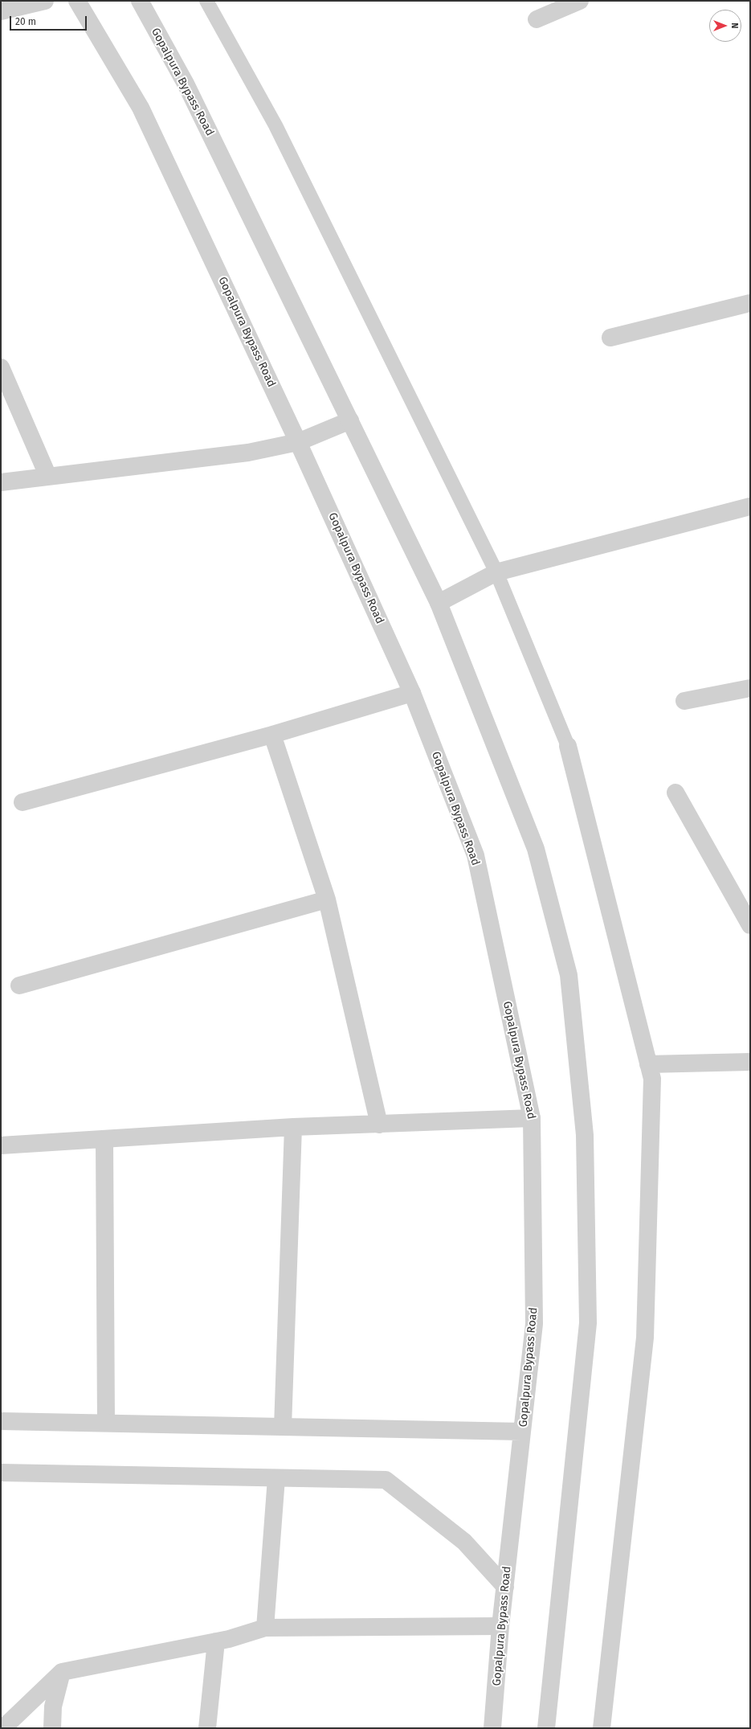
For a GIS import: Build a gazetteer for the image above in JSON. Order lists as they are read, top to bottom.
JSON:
{
  "streets": {
    "street": ["Gopalpura Bypass Road"]
  },
  "scale_bar": "20 m",
  "north": "right"
}
